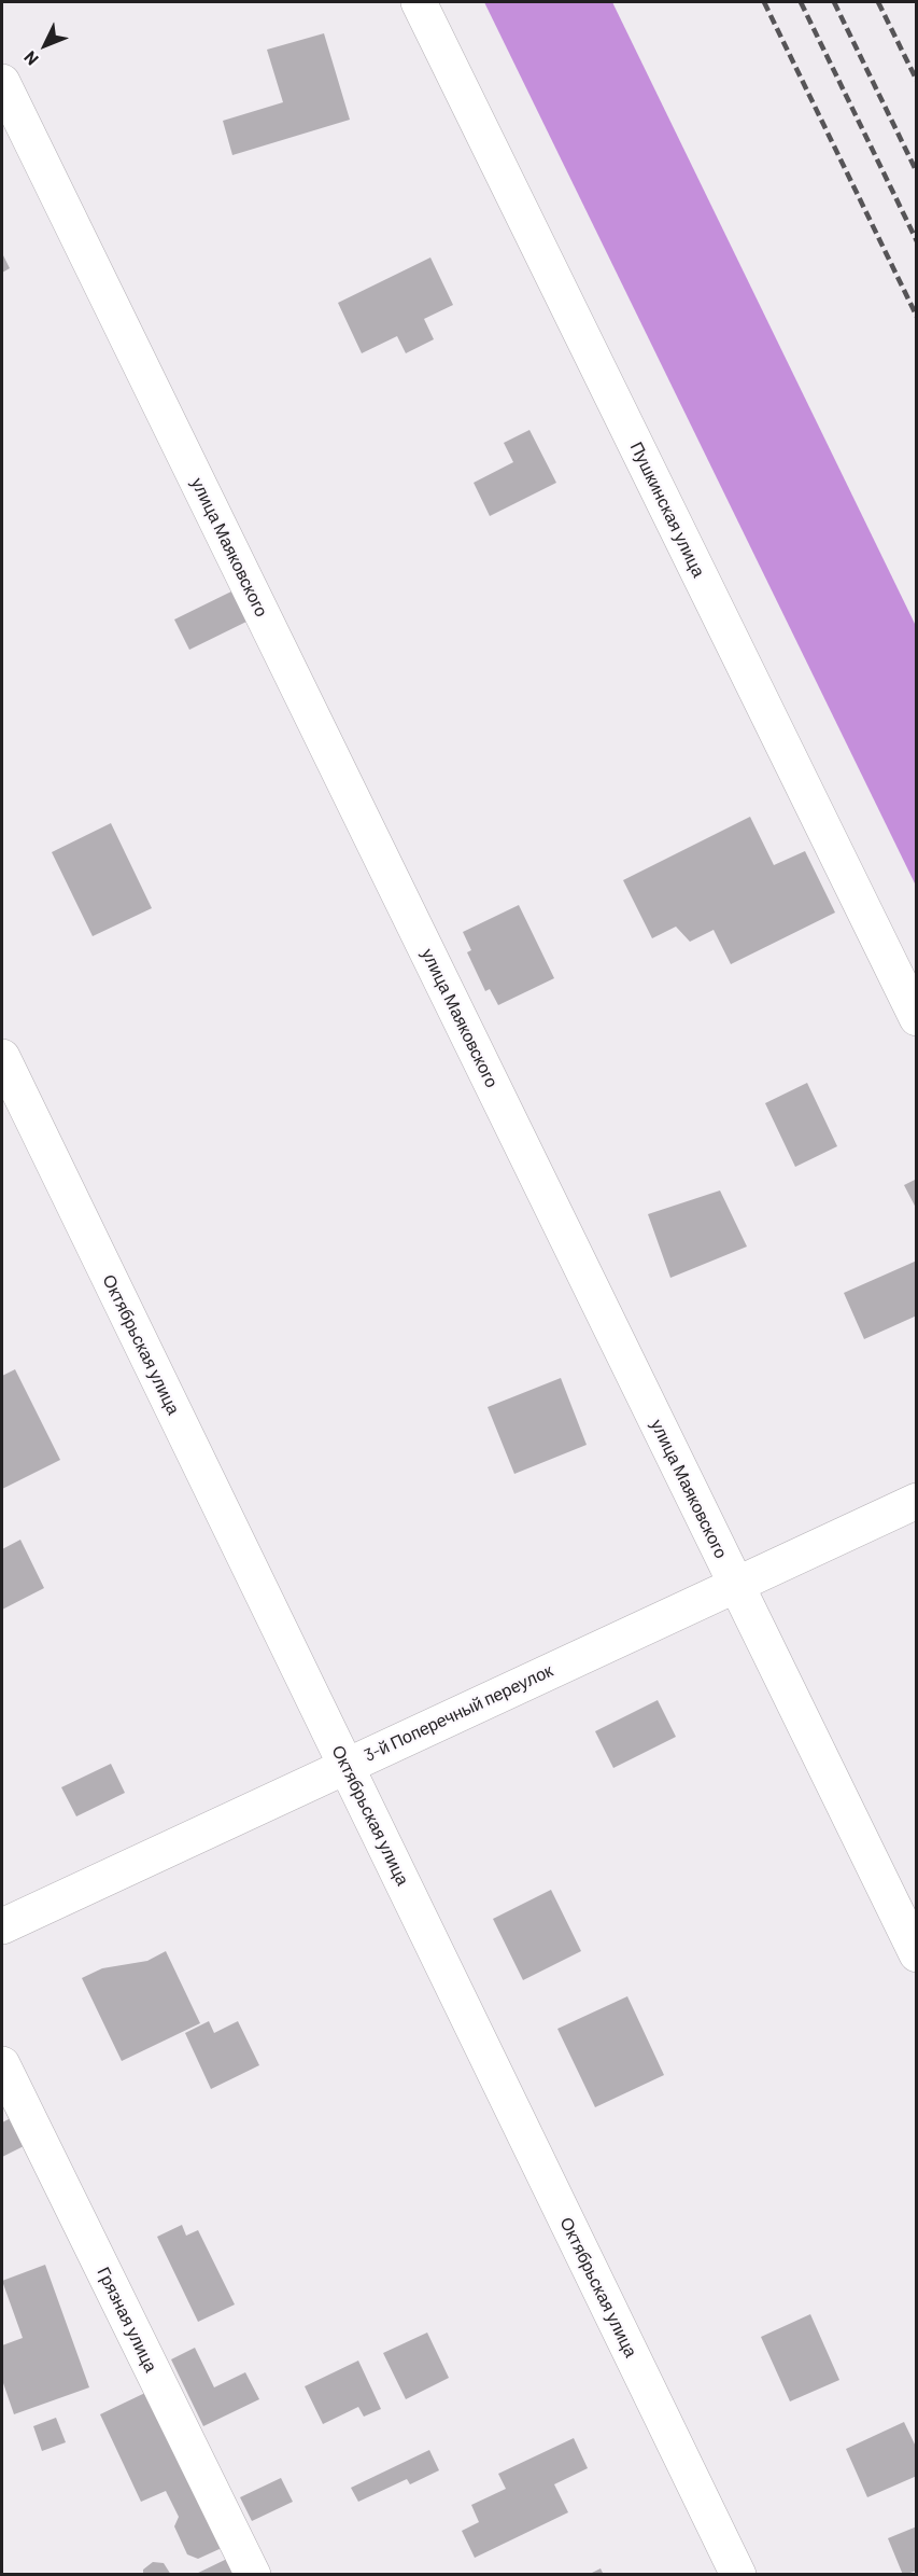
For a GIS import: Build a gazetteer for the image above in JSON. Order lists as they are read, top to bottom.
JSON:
{
  "streets": {
    "street": [
      "Пушкинская улица",
      "улица Маяковского",
      "Октябрьская улица",
      "3-й Поперечный переулок",
      "Грязная улица"
    ]
  },
  "crossings": [
    ["улица Маяковского", "3-й Поперечный переулок"],
    ["Октябрьская улица", "3-й Поперечный переулок"]
  ],
  "north": "bottom left"
}
